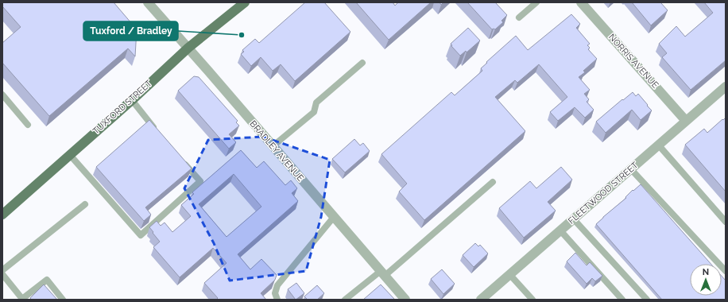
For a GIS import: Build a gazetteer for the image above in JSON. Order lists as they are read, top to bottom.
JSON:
{
  "streets": {
    "main road": ["TUXFORD STREET"],
    "street": ["NORRIS AVENUE", "BRADLEY AVENUE", "FLEETWOOD STREET"]
  },
  "crossings": [
    ["NORRIS AVENUE", "FLEETWOOD STREET"],
    ["TUXFORD STREET", "BRADLEY AVENUE"]
  ],
  "places": ["Tuxford / Bradley"],
  "north": "top"
}
